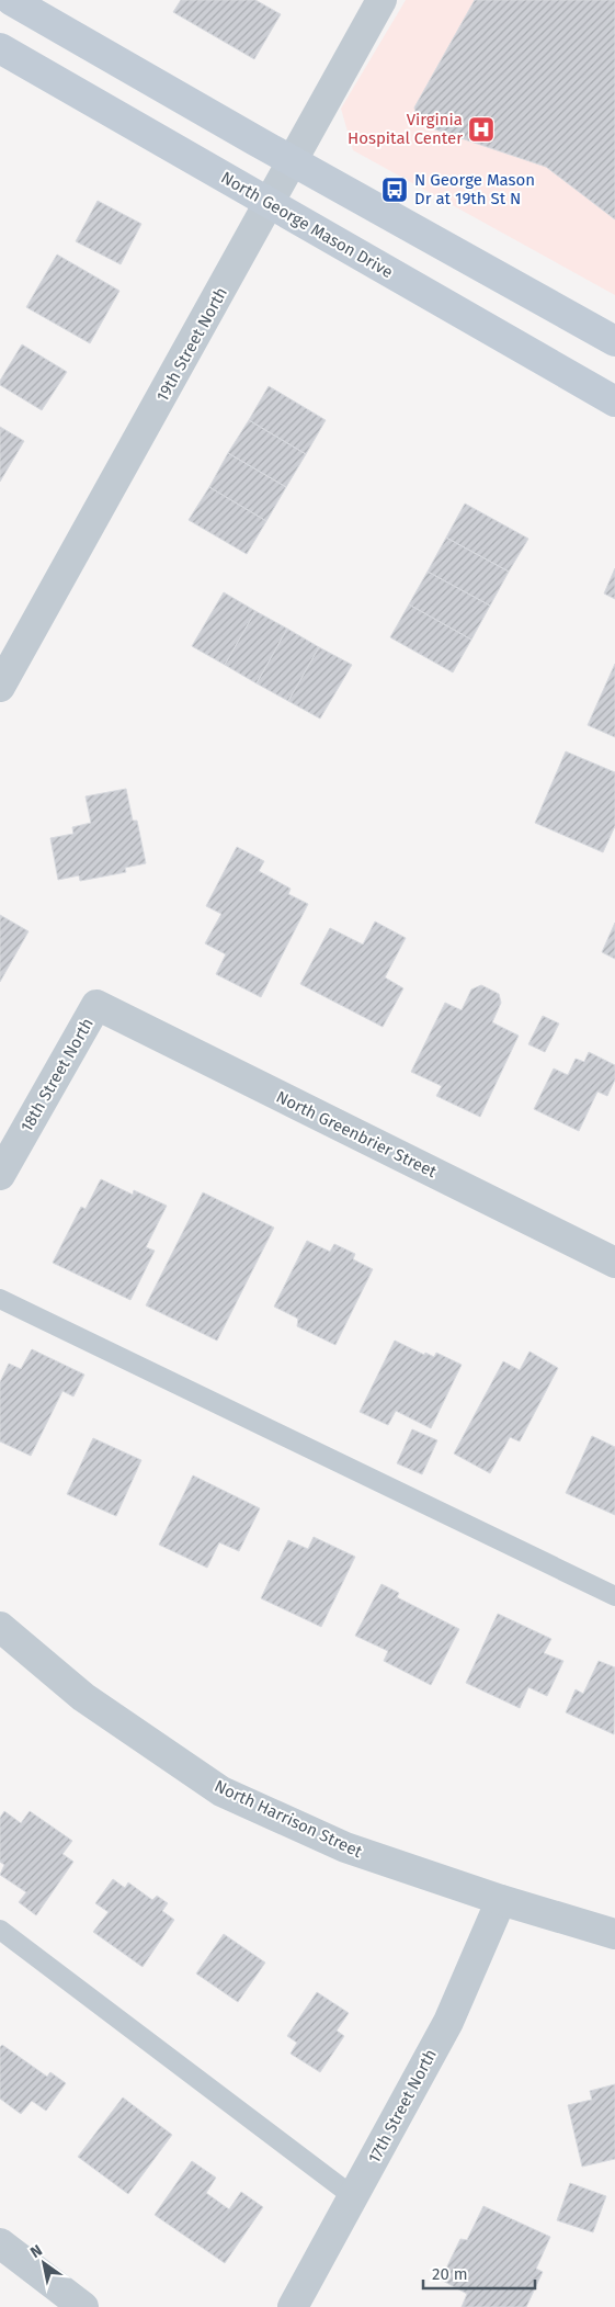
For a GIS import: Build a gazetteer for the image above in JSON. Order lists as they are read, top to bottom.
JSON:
{
  "streets": {
    "main road": ["North George Mason Drive"],
    "street": [
      "19th Street North",
      "18th Street North",
      "North Greenbrier Street",
      "North Harrison Street",
      "17th Street North"
    ]
  },
  "crossings": [
    ["North George Mason Drive", "19th Street North"],
    ["18th Street North", "North Greenbrier Street"],
    ["North Harrison Street", "17th Street North"]
  ],
  "places": {
    "hospital": ["Virginia Hospital Center"],
    "bus stop": ["N George Mason Dr at 19th St N"]
  },
  "scale_bar": "20 m",
  "north": "top left"
}
